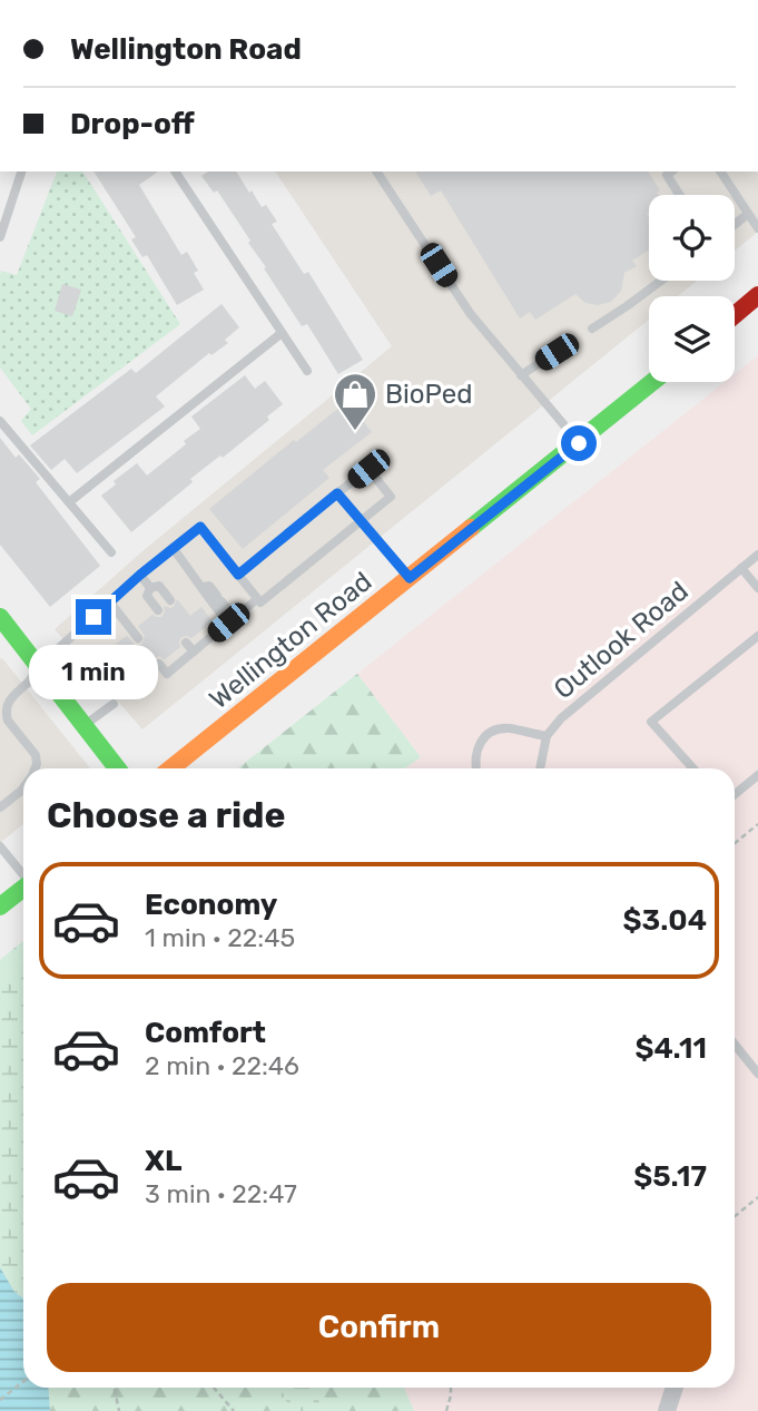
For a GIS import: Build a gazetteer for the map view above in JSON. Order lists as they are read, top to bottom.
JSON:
{
  "streets": {
    "main road": ["Wellington Road"],
    "lane": ["Outlook Road"]
  },
  "places": {
    "shop": ["BioPed"]
  },
  "page": {
    "banner": ["Wellington Road", "Drop-off"],
    "bubble": "1 min",
    "heading": "Choose a ride",
    "list": [
      {
        "name": "Economy",
        "note": "1 min · 22:45",
        "value": "$3.04"
      },
      {
        "name": "Comfort",
        "note": "2 min · 22:46",
        "value": "$4.11"
      },
      {
        "name": "XL",
        "note": "3 min · 22:47",
        "value": "$5.17"
      }
    ],
    "buttons": "Confirm"
  }
}
